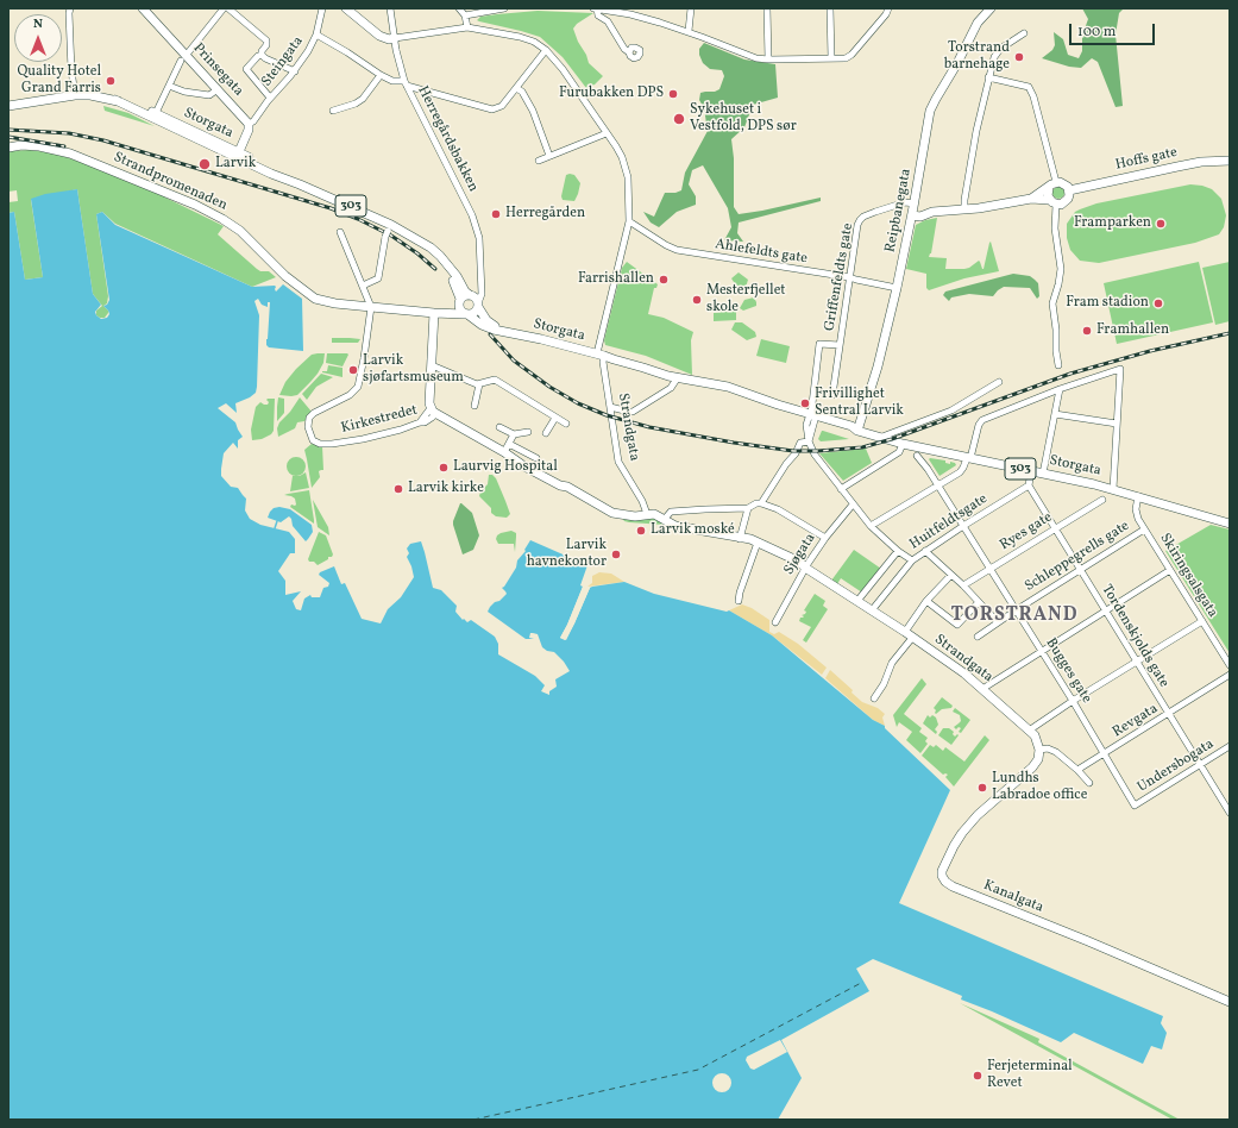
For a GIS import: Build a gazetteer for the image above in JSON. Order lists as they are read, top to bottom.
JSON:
{
  "streets": {
    "main road": [
      "Prinsegata",
      "Storgata",
      "Hoffs gate",
      "Strandpromenaden",
      "303",
      "Reipbanegata",
      "Strandgata",
      "Kanalgata"
    ],
    "street": [
      "Steingata",
      "Herregårdsbakken",
      "Ahlefeldts gate",
      "Griffenfeldts gate",
      "Kirkestredet",
      "Huitfeldtsgate",
      "Ryes gate",
      "Sjøgata",
      "Schleppegrells gate",
      "Skiringsalsgata",
      "Tordenskjolds gate",
      "Bugges gate",
      "Revgata",
      "Undersbogata"
    ]
  },
  "crossings": [
    ["Steingata", "Prinsegata"],
    ["Storgata", "Strandpromenaden"],
    ["Storgata", "303"],
    ["Storgata", "Reipbanegata"],
    ["Storgata", "Strandgata"],
    ["Storgata", "Skiringsalsgata"],
    ["Strandpromenaden", "303"],
    ["Strandpromenaden", "Kirkestredet"],
    ["Reipbanegata", "Ahlefeldts gate"],
    ["Reipbanegata", "Griffenfeldts gate"],
    ["Ahlefeldts gate", "Griffenfeldts gate"],
    ["Ahlefeldts gate", "Strandgata"],
    ["Strandgata", "Huitfeldtsgate"],
    ["Strandgata", "Sjøgata"],
    ["Strandgata", "Kanalgata"],
    ["Huitfeldtsgate", "Tordenskjolds gate"],
    ["Huitfeldtsgate", "Bugges gate"],
    ["Ryes gate", "Tordenskjolds gate"],
    ["Ryes gate", "Bugges gate"],
    ["Schleppegrells gate", "Skiringsalsgata"],
    ["Schleppegrells gate", "Tordenskjolds gate"],
    ["Schleppegrells gate", "Bugges gate"],
    ["Tordenskjolds gate", "Revgata"],
    ["Tordenskjolds gate", "Undersbogata"],
    ["Bugges gate", "Revgata"],
    ["Bugges gate", "Undersbogata"]
  ],
  "districts": ["TORSTRAND"],
  "places": [
    "Torstrand barnehage",
    "Quality Hotel Grand Farris",
    "Furubakken DPS",
    "Sykehuset i Vestfold, DPS sør",
    "Larvik",
    "Herregården",
    "Framparken",
    "Farrishallen",
    "Mesterfjellet skole",
    "Fram stadion",
    "Framhallen",
    "Larvik sjøfartsmuseum",
    "Frivillighet Sentral Larvik",
    "Laurvig Hospital",
    "Larvik kirke",
    "Larvik moské",
    "Larvik havnekontor",
    "Lundhs Labradoe office",
    "Ferjeterminal Revet"
  ],
  "scale_bar": "100 m",
  "north": "top"
}
